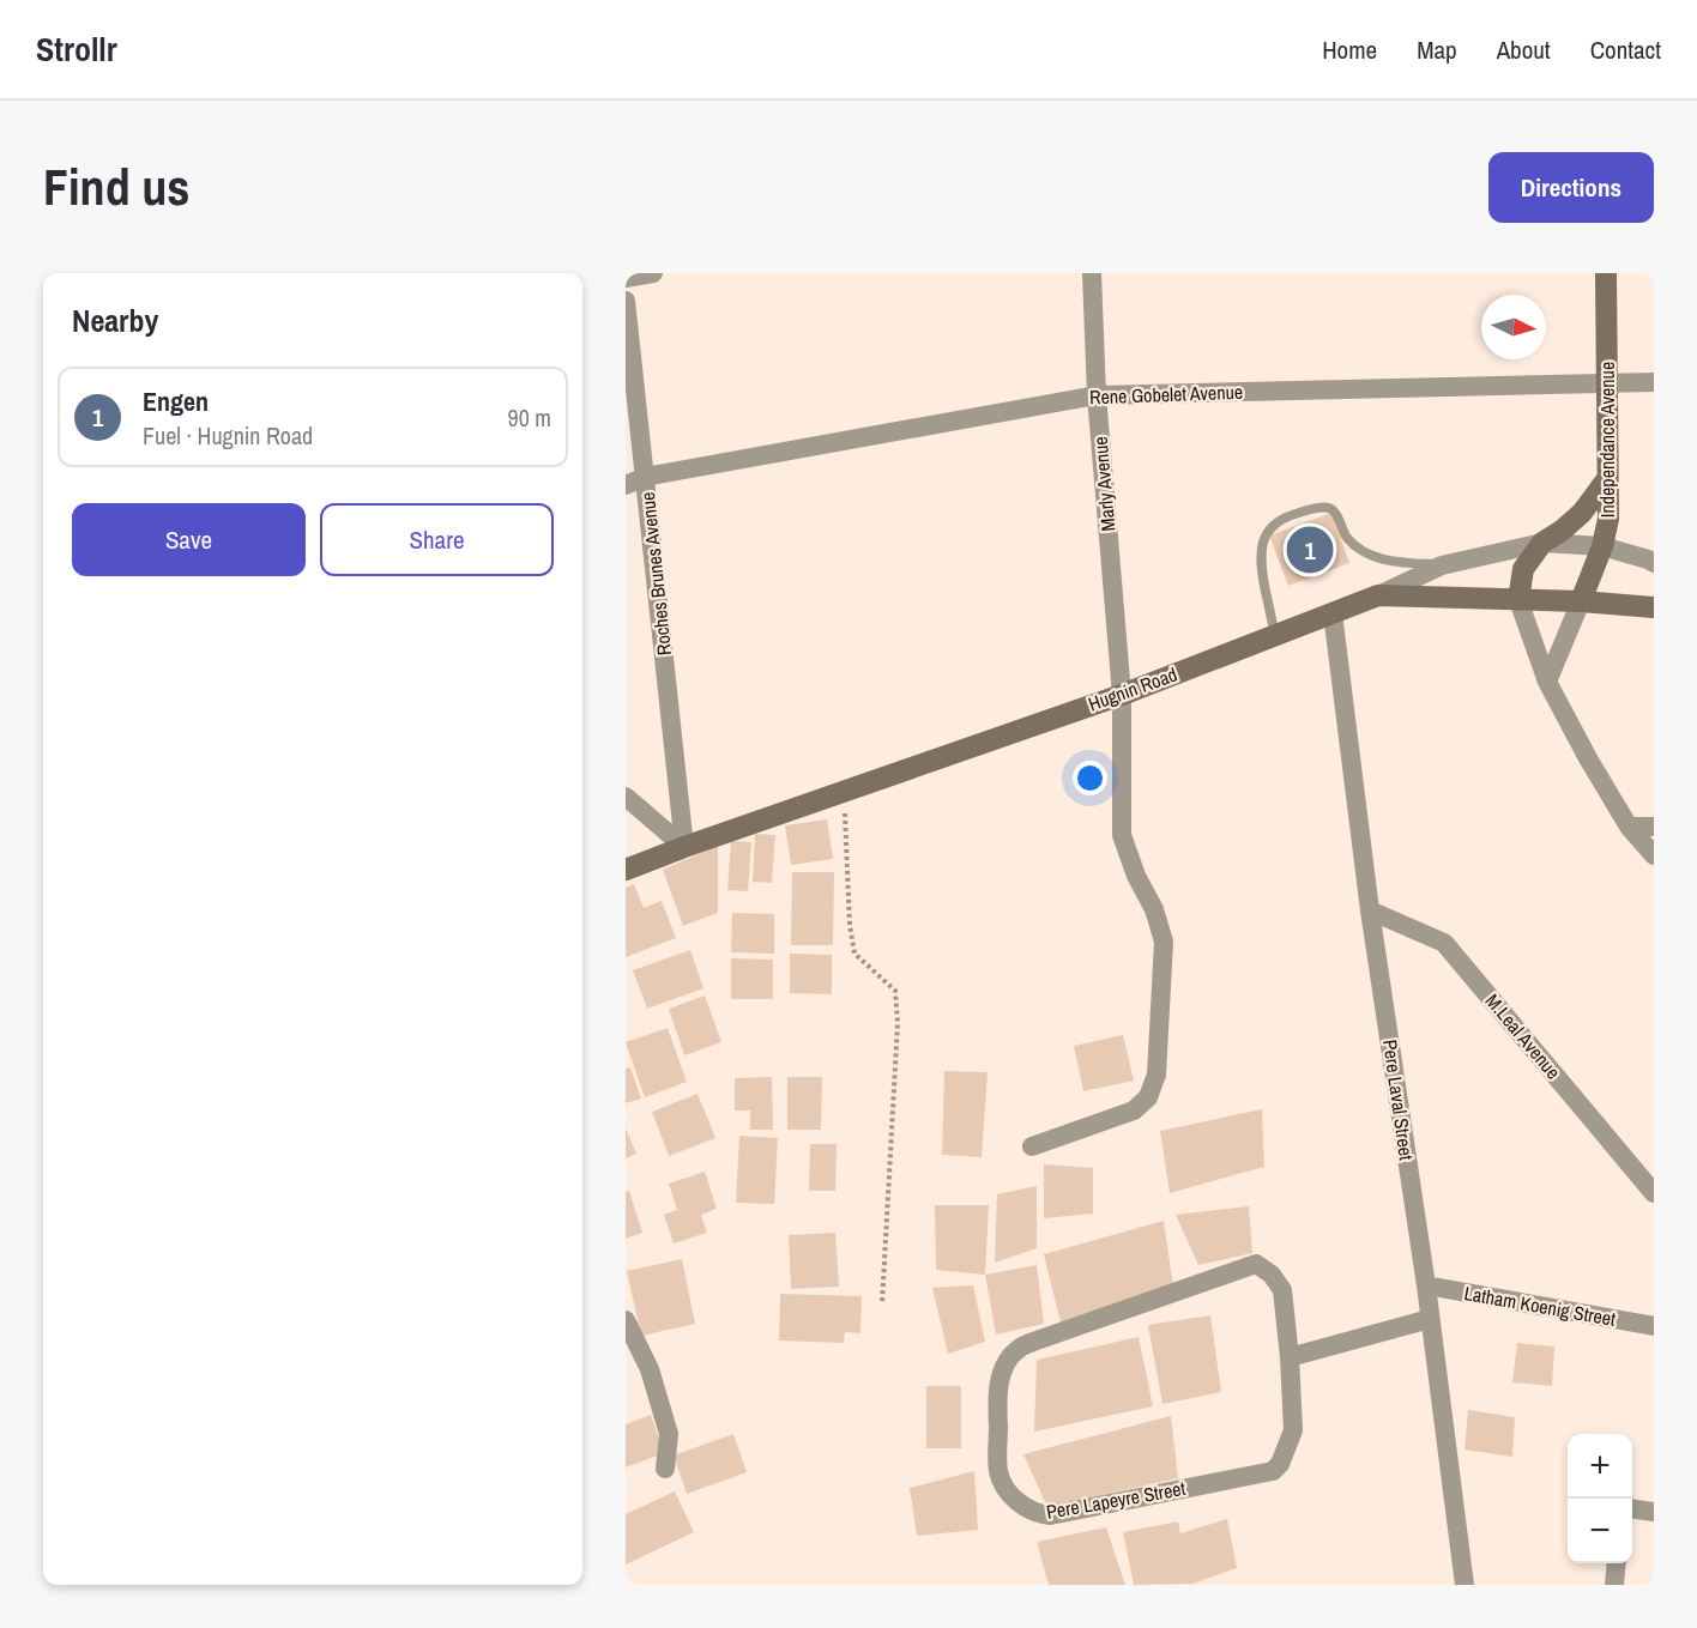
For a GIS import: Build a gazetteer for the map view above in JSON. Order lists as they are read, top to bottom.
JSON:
{
  "streets": {
    "main road": ["Independance Avenue", "Hugnin Road"],
    "street": [
      "Rene Gobelet Avenue",
      "Marly Avenue",
      "Roches Brunes Avenue",
      "M.Leal Avenue",
      "Pere Laval Street",
      "Latham Koenig Street",
      "Pere Lapeyre Street"
    ]
  },
  "crossings": [
    ["Rene Gobelet Avenue", "Independance Avenue"],
    ["Rene Gobelet Avenue", "Marly Avenue"],
    ["Rene Gobelet Avenue", "Roches Brunes Avenue"],
    ["Independance Avenue", "Hugnin Road"],
    ["Marly Avenue", "Hugnin Road"],
    ["Roches Brunes Avenue", "Hugnin Road"],
    ["Hugnin Road", "Pere Laval Street"],
    ["M.Leal Avenue", "Pere Laval Street"],
    ["Pere Laval Street", "Latham Koenig Street"]
  ],
  "north": "right",
  "page": {
    "header": "Strollr",
    "nav": [
      "Home",
      "Map",
      "About",
      "Contact"
    ],
    "buttons": [
      "Directions",
      ["Save", "Share"]
    ],
    "title": "Find us",
    "heading": "Nearby",
    "list": [
      {
        "mark": "1",
        "name": "Engen",
        "note": "Fuel · Hugnin Road",
        "value": "90 m"
      }
    ],
    "pins": "1",
    "map_buttons": ["+", "−"]
  }
}
